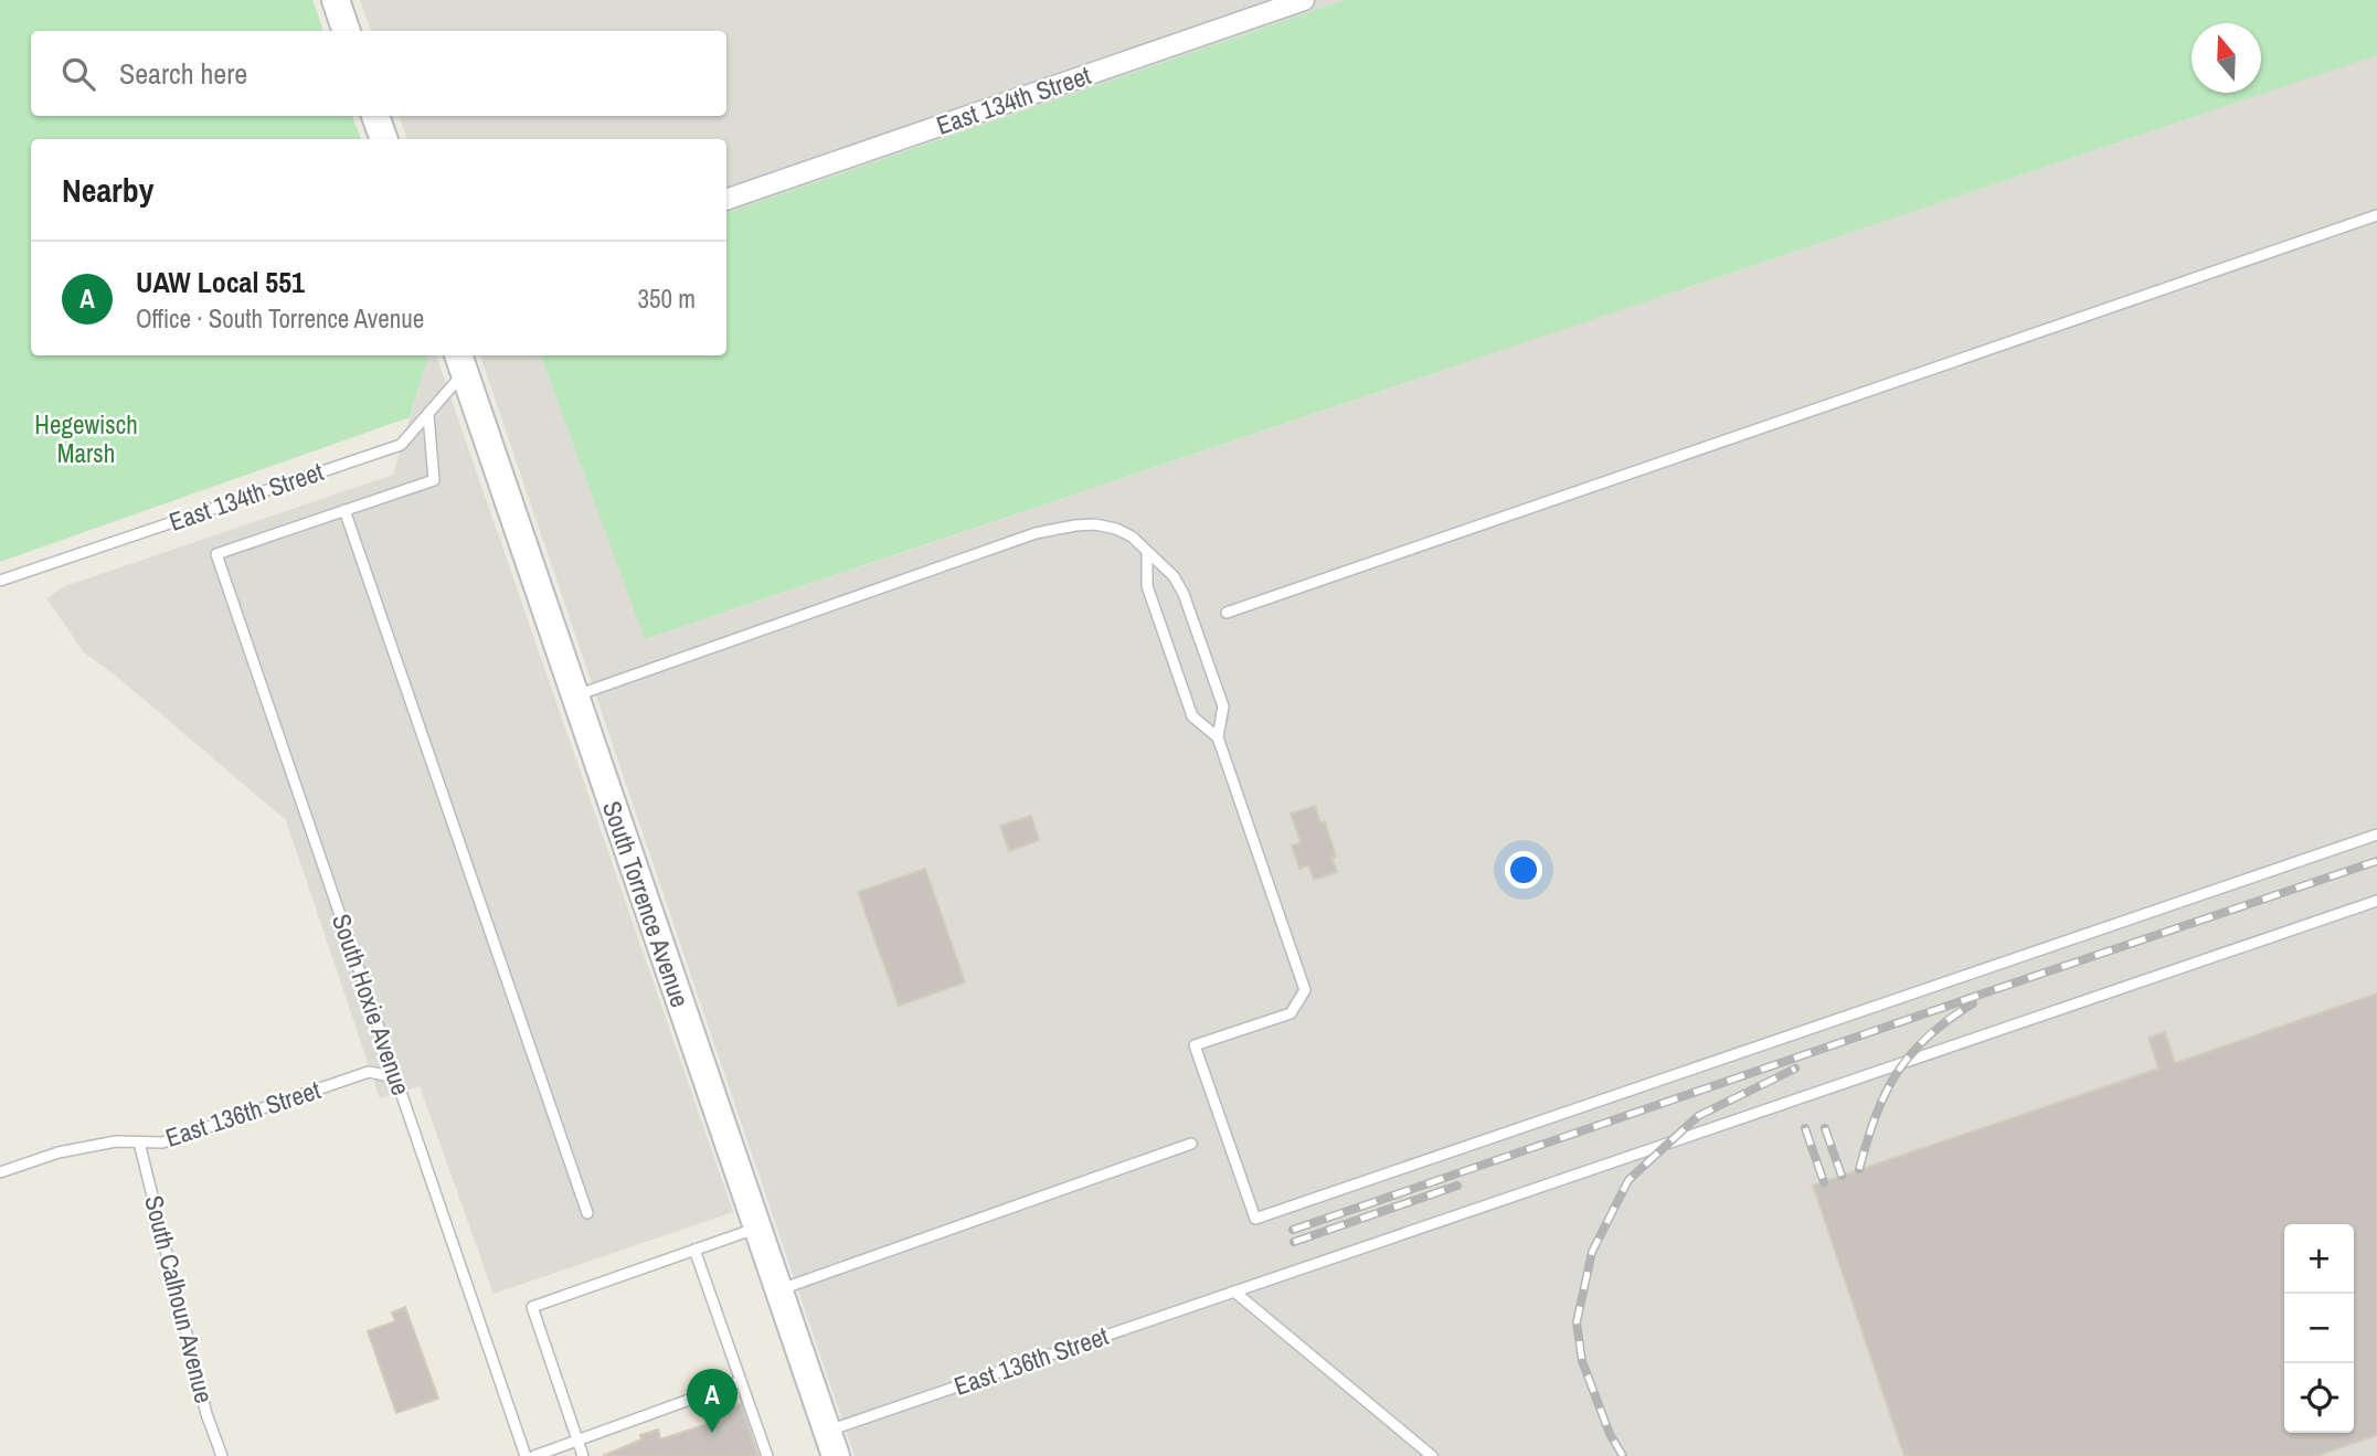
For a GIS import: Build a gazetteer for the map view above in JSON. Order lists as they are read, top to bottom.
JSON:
{
  "streets": {
    "main road": ["South Torrence Avenue"],
    "street": ["East 134th Street"],
    "lane": ["South Hoxie Avenue", "East 136th Street", "South Calhoun Avenue"]
  },
  "crossings": [
    ["East 134th Street", "South Torrence Avenue"],
    ["South Torrence Avenue", "East 136th Street"],
    ["South Hoxie Avenue", "East 136th Street"],
    ["East 136th Street", "South Calhoun Avenue"]
  ],
  "parks": ["Hegewisch Marsh"],
  "north": "top",
  "page": {
    "search": "Search here",
    "heading": "Nearby",
    "list": [
      {
        "mark": "A",
        "name": "UAW Local 551",
        "note": "Office · South Torrence Avenue",
        "value": "350 m"
      }
    ],
    "map_buttons": ["+", "−"],
    "pins": "A"
  }
}
